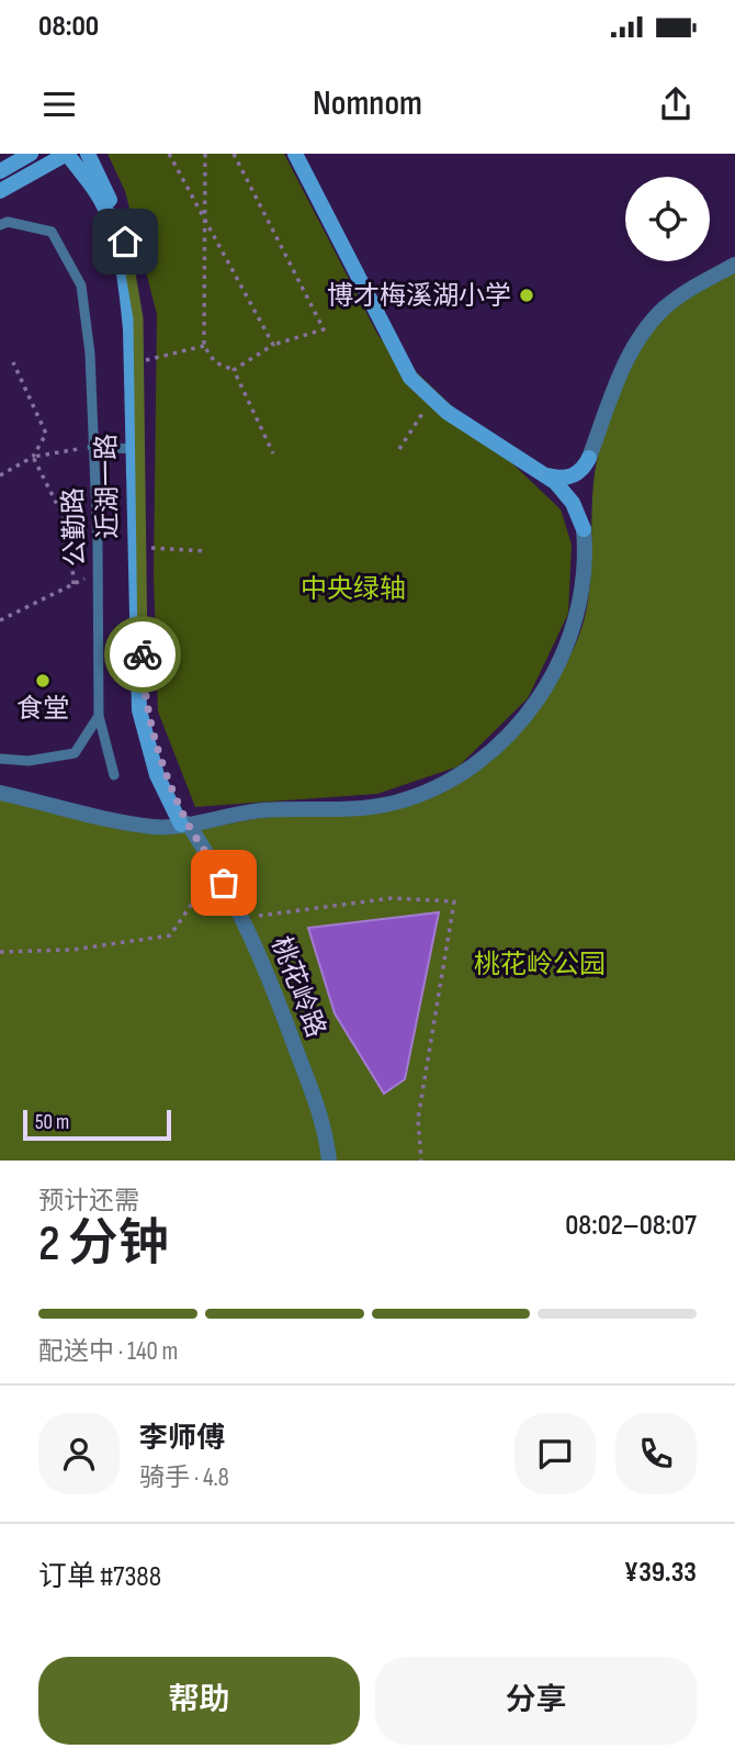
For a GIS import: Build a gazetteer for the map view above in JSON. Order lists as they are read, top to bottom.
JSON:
{
  "streets": {
    "street": ["近湖一路", "桃花岭路"],
    "lane": ["公勤路"]
  },
  "crossings": [
    ["近湖一路", "桃花岭路"]
  ],
  "parks": ["中央绿轴", "桃花岭公园"],
  "places": ["博才梅溪湖小学", "食堂"],
  "scale_bar": "50 m",
  "page": {
    "status": "08:00",
    "header": "Nomnom",
    "scale": "50 m",
    "heading": ["2 分钟", "预计还需", "08:02–08:07"],
    "panel": [
      "李师傅",
      "骑手 · 4.8",
      "订单 #7388",
      "¥39.33"
    ],
    "bar": "配送中 · 140 m",
    "buttons": ["帮助", "分享"]
  }
}
